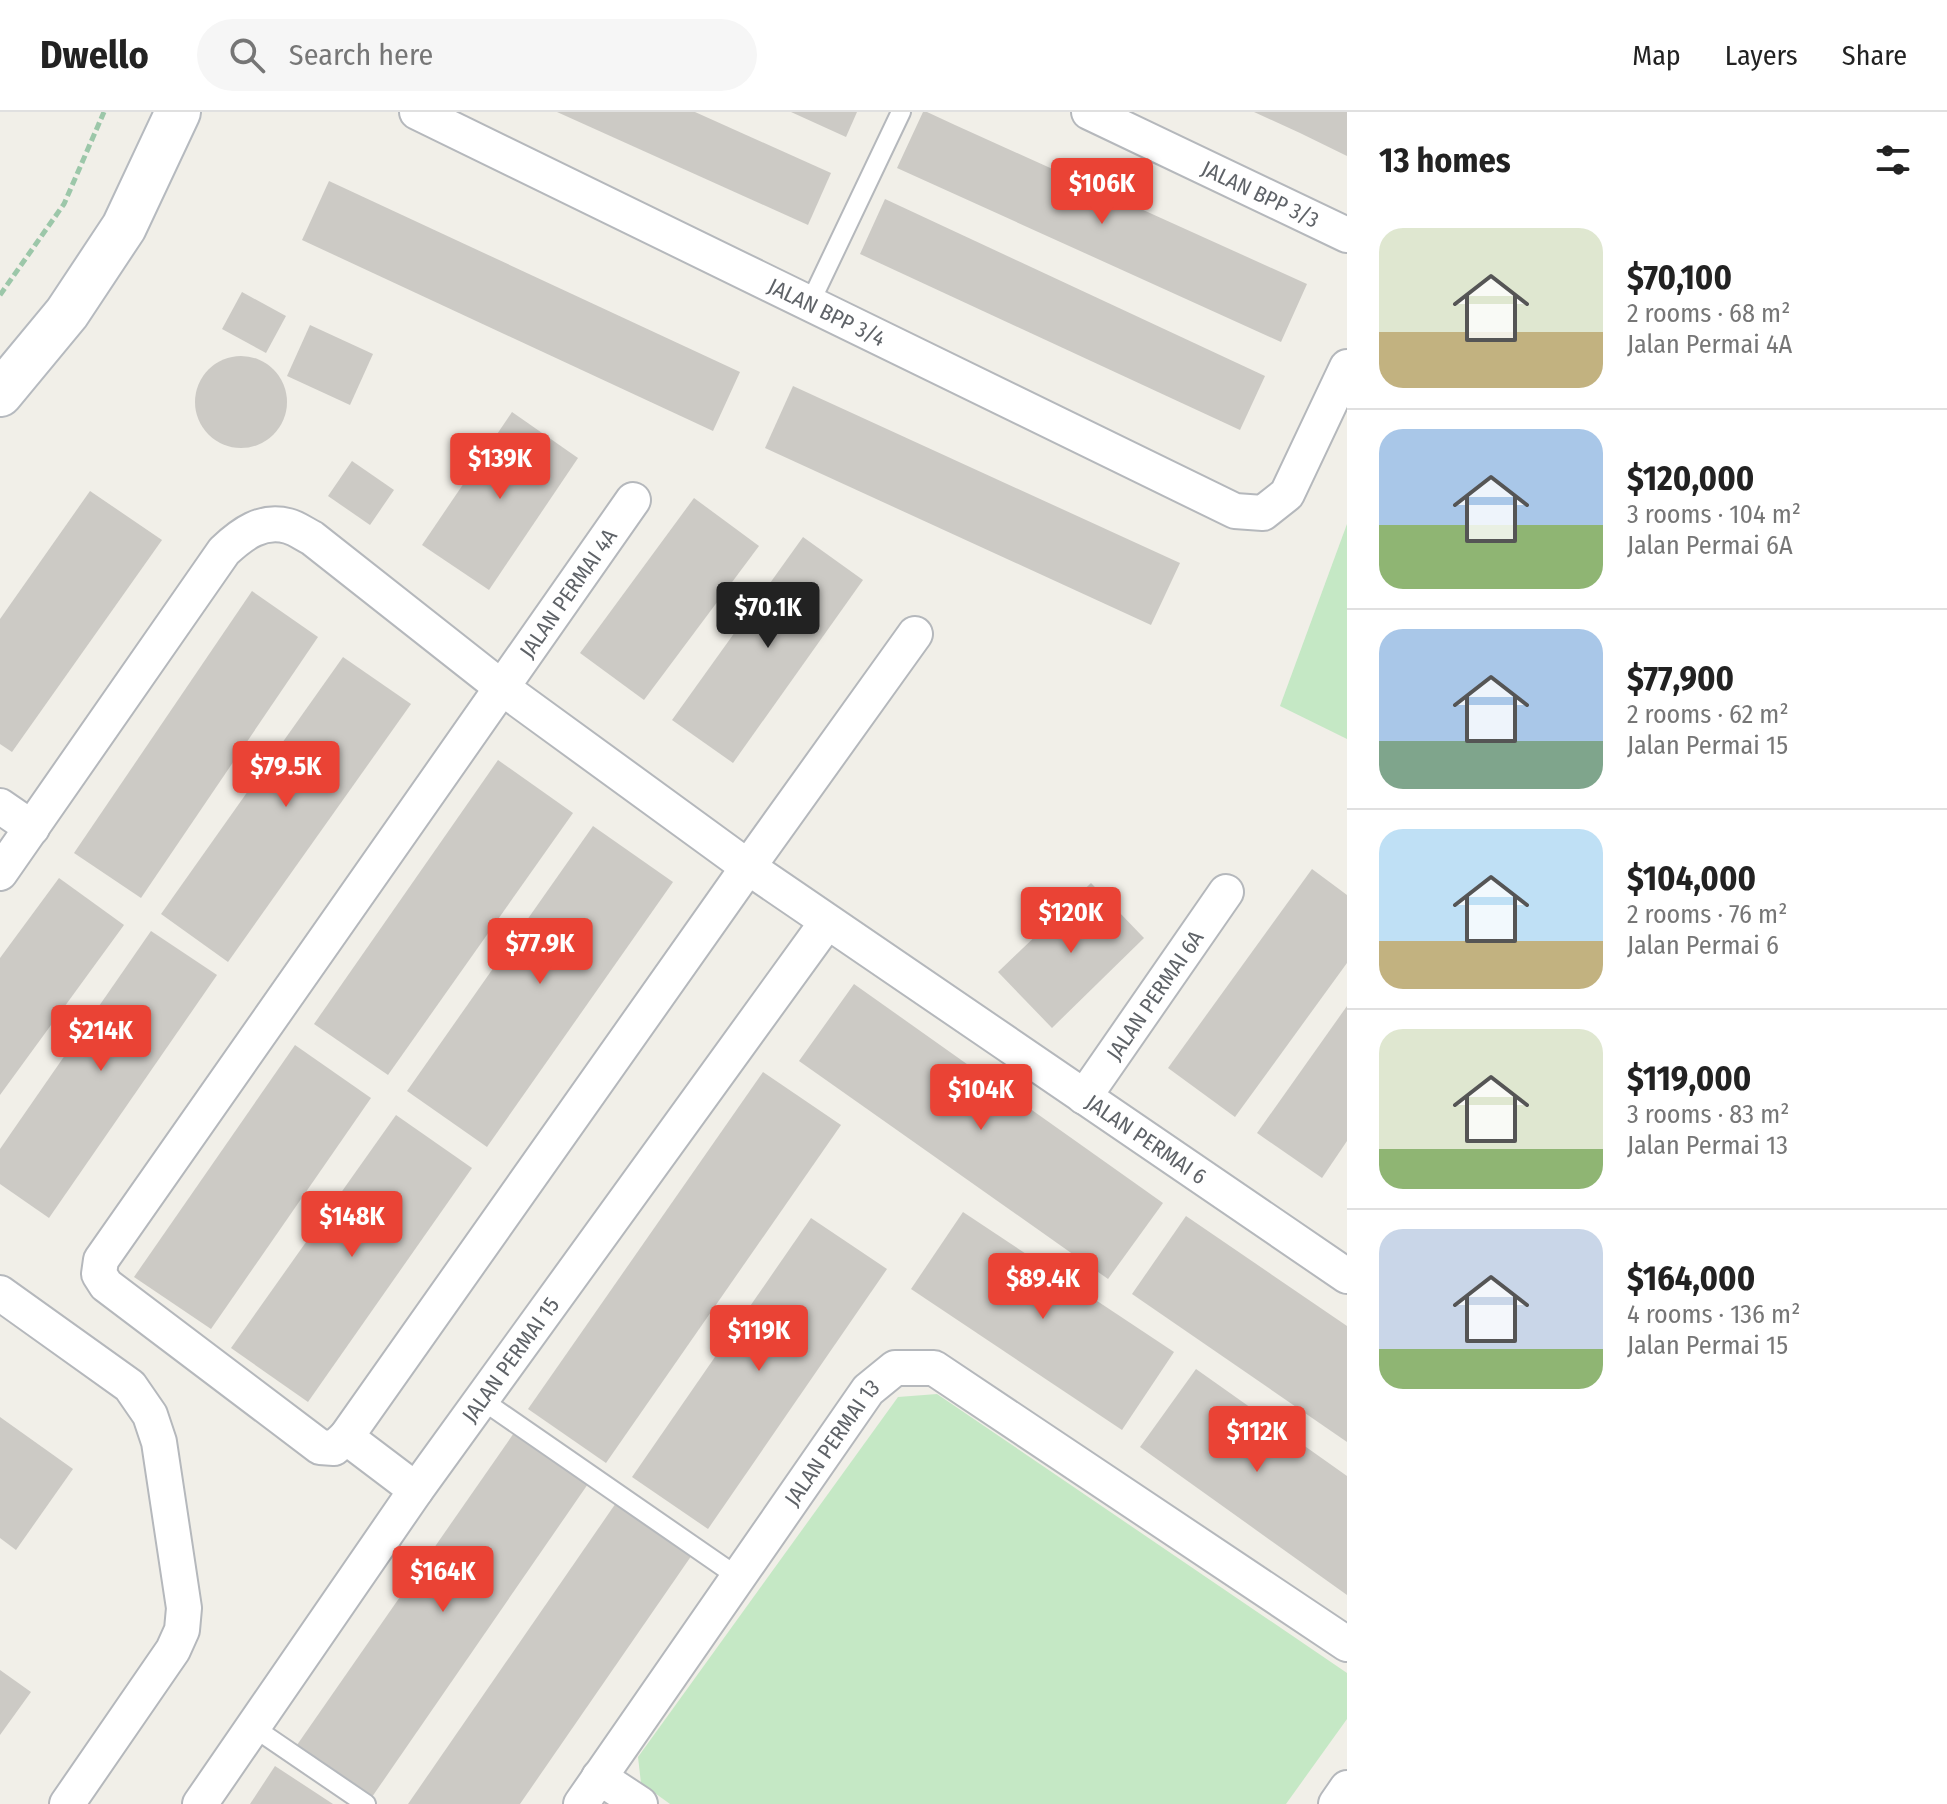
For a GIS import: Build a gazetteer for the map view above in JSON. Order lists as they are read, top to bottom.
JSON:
{
  "streets": {
    "street": [
      "JALAN BPP 3/3",
      "JALAN BPP 3/4",
      "JALAN PERMAI 4A",
      "JALAN PERMAI 6A",
      "JALAN PERMAI 6",
      "JALAN PERMAI 15",
      "JALAN PERMAI 13"
    ]
  },
  "crossings": [
    ["JALAN PERMAI 4A", "JALAN PERMAI 6"],
    ["JALAN PERMAI 6A", "JALAN PERMAI 6"],
    ["JALAN PERMAI 6", "JALAN PERMAI 15"]
  ],
  "page": {
    "header": "Dwello",
    "search": "Search here",
    "nav": ["Map", "Layers", "Share"],
    "heading": "13 homes",
    "price": [
      "$106K",
      "$139K",
      "$70.1K",
      "$79.5K",
      "$120K",
      "$77.9K",
      "$214K",
      "$104K",
      "$148K",
      "$89.4K",
      "$119K",
      "$112K",
      "$164K"
    ],
    "list": [
      {
        "name": "$70,100",
        "note": "2 rooms · 68 m² · Jalan Permai 4A"
      },
      {
        "name": "$120,000",
        "note": "3 rooms · 104 m² · Jalan Permai 6A"
      },
      {
        "name": "$77,900",
        "note": "2 rooms · 62 m² · Jalan Permai 15"
      },
      {
        "name": "$104,000",
        "note": "2 rooms · 76 m² · Jalan Permai 6"
      },
      {
        "name": "$119,000",
        "note": "3 rooms · 83 m² · Jalan Permai 13"
      },
      {
        "name": "$164,000",
        "note": "4 rooms · 136 m² · Jalan Permai 15"
      }
    ]
  }
}
